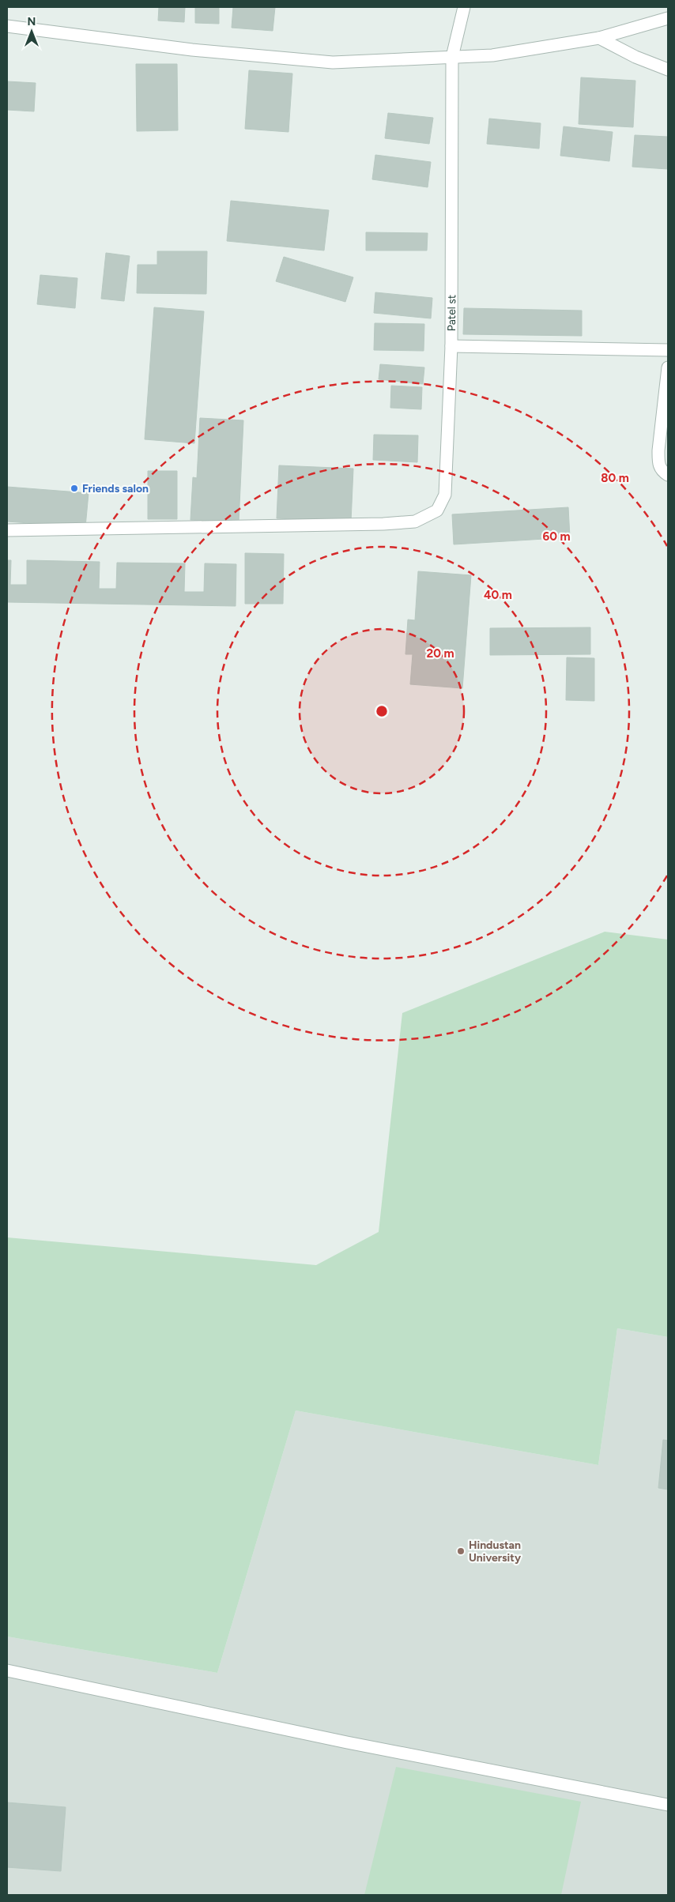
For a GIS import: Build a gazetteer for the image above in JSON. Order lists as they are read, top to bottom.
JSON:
{
  "streets": {
    "street": ["Patel st"]
  },
  "places": ["Friends salon", "Hindustan University"],
  "north": "top",
  "rings": [
    "80 m",
    "60 m",
    "40 m",
    "20 m"
  ]
}
